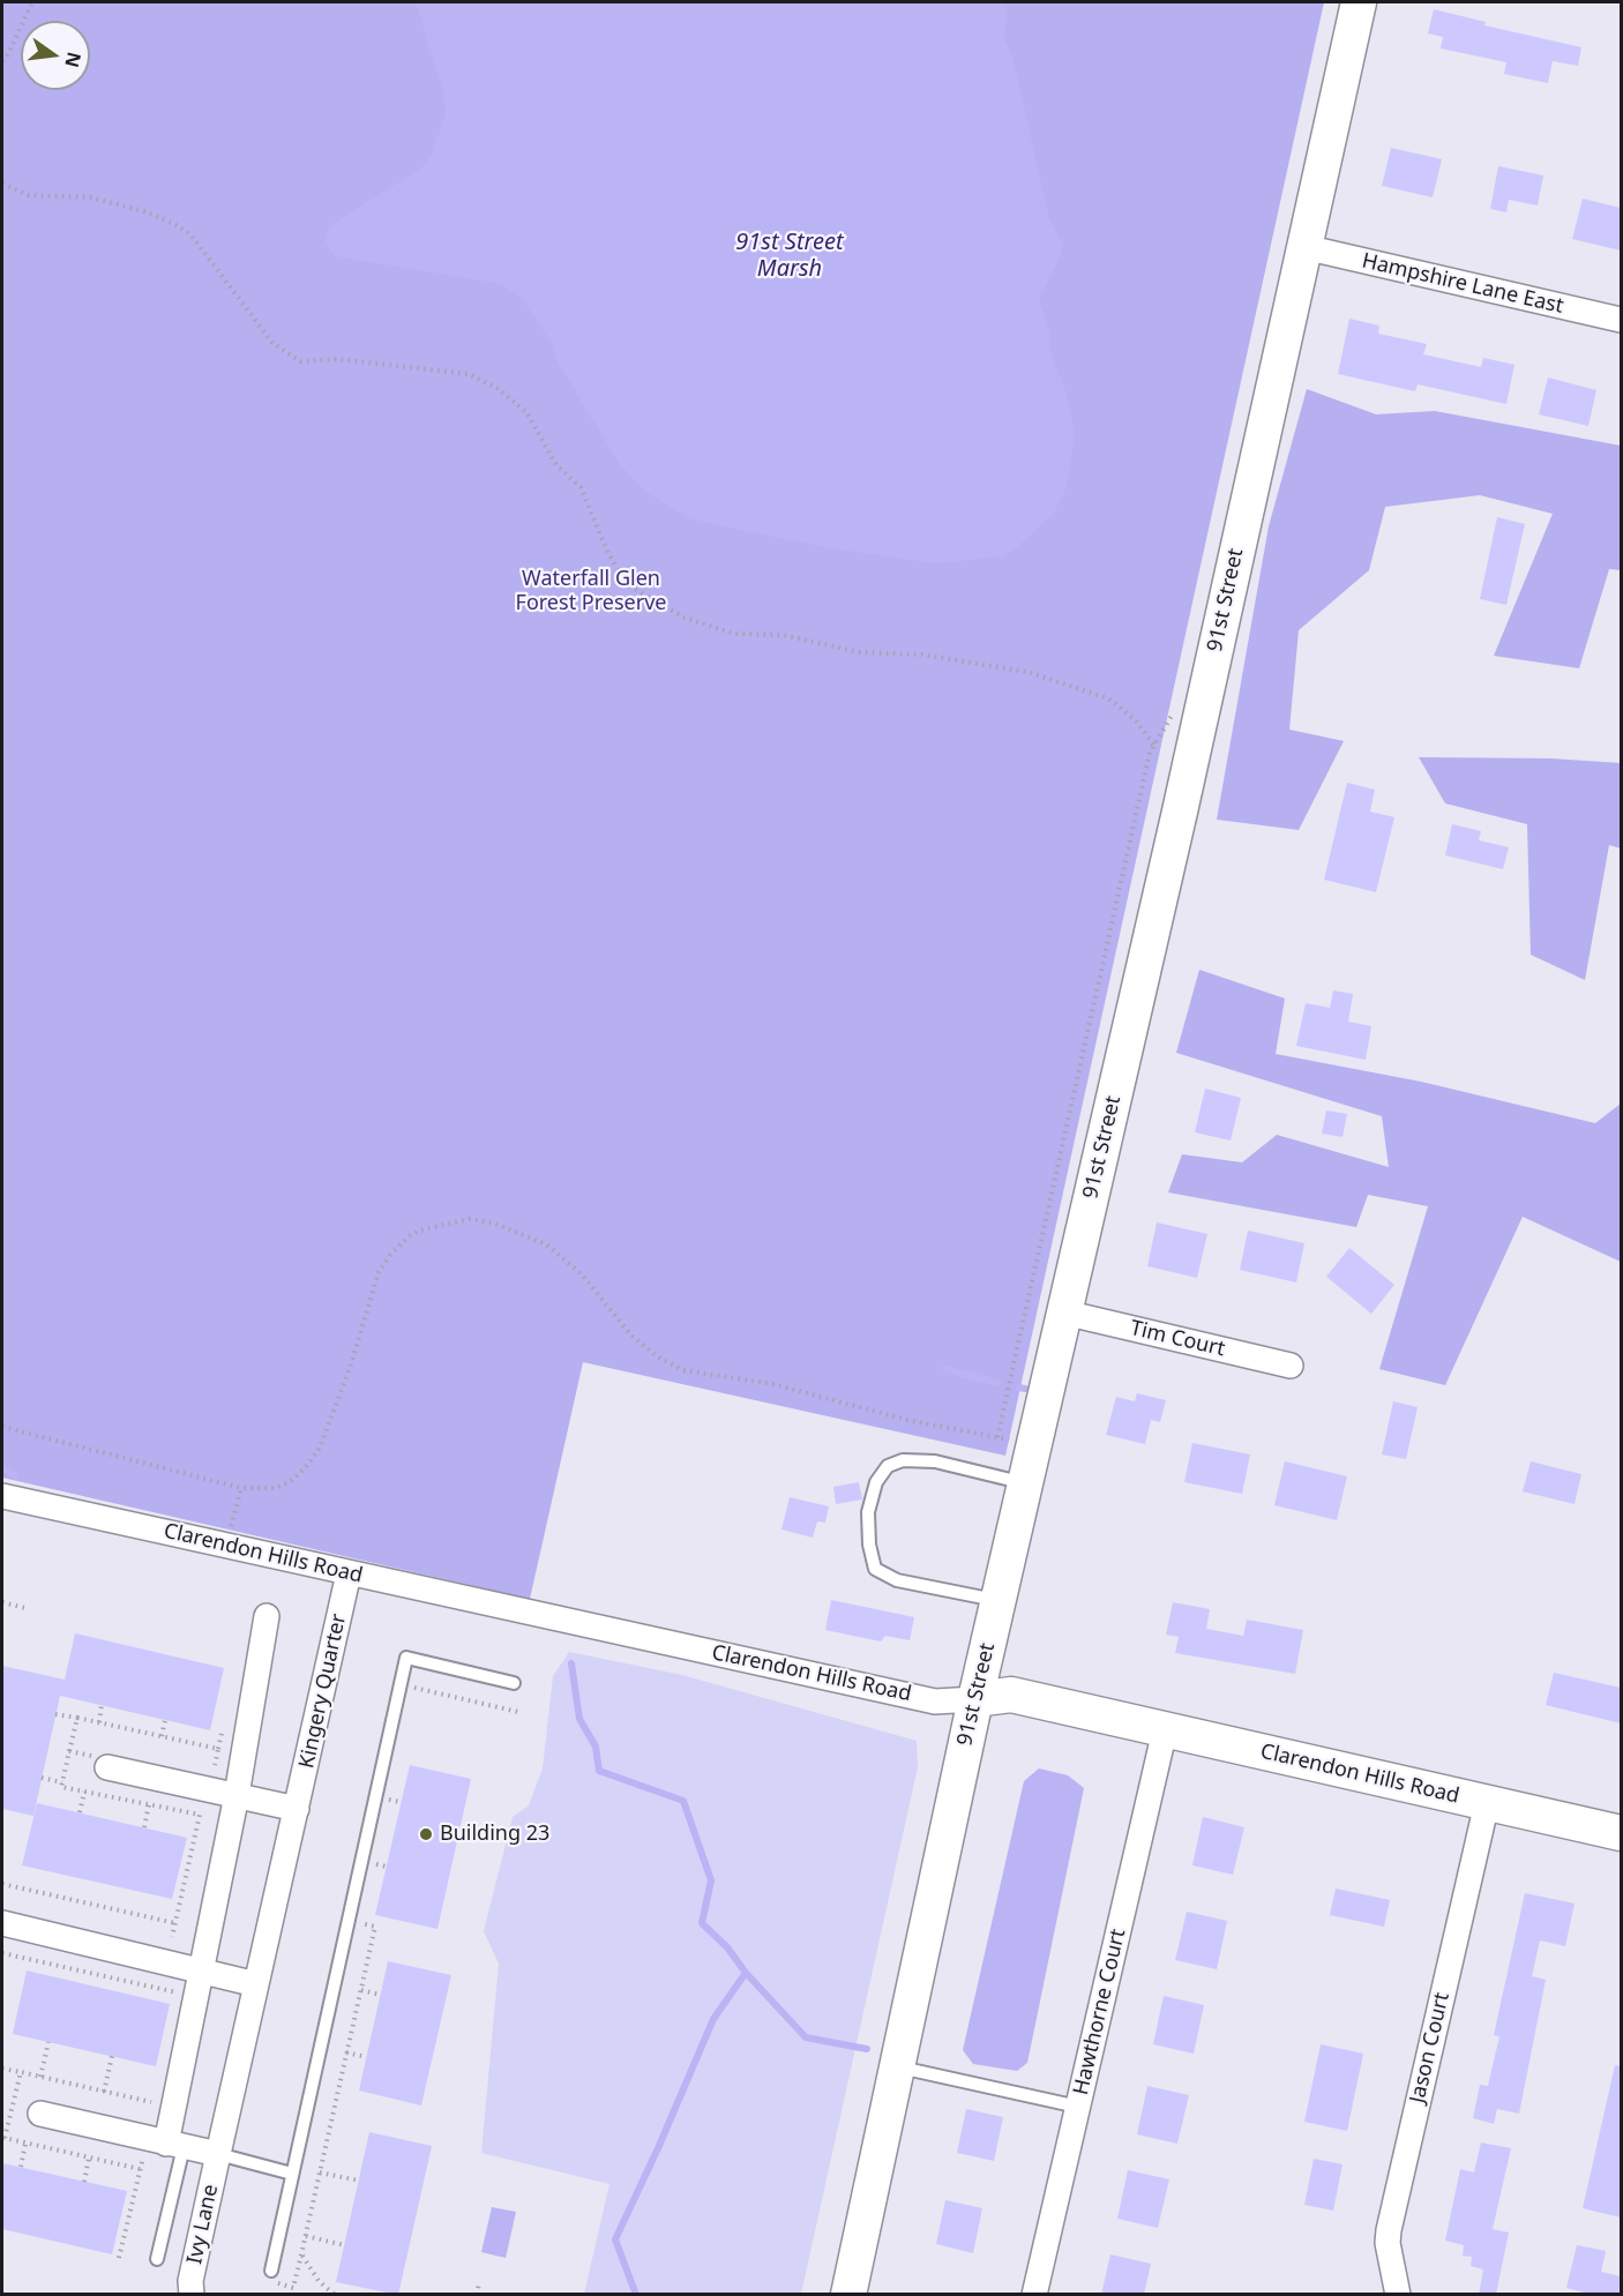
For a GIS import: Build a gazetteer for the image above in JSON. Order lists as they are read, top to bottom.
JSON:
{
  "streets": {
    "main road": ["91st Street", "Clarendon Hills Road"],
    "street": [
      "Hampshire Lane East",
      "Tim Court",
      "Kingery Quarter",
      "Hawthorne Court",
      "Jason Court",
      "Ivy Lane"
    ]
  },
  "crossings": [
    ["Hampshire Lane East", "91st Street"],
    ["91st Street", "Tim Court"],
    ["91st Street", "Clarendon Hills Road"],
    ["Clarendon Hills Road", "Kingery Quarter"],
    ["Clarendon Hills Road", "Hawthorne Court"],
    ["Clarendon Hills Road", "Jason Court"],
    ["Kingery Quarter", "Ivy Lane"]
  ],
  "water": ["91st Street Marsh"],
  "parks": ["Waterfall Glen Forest Preserve"],
  "places": ["Building 23"],
  "north": "right"
}
